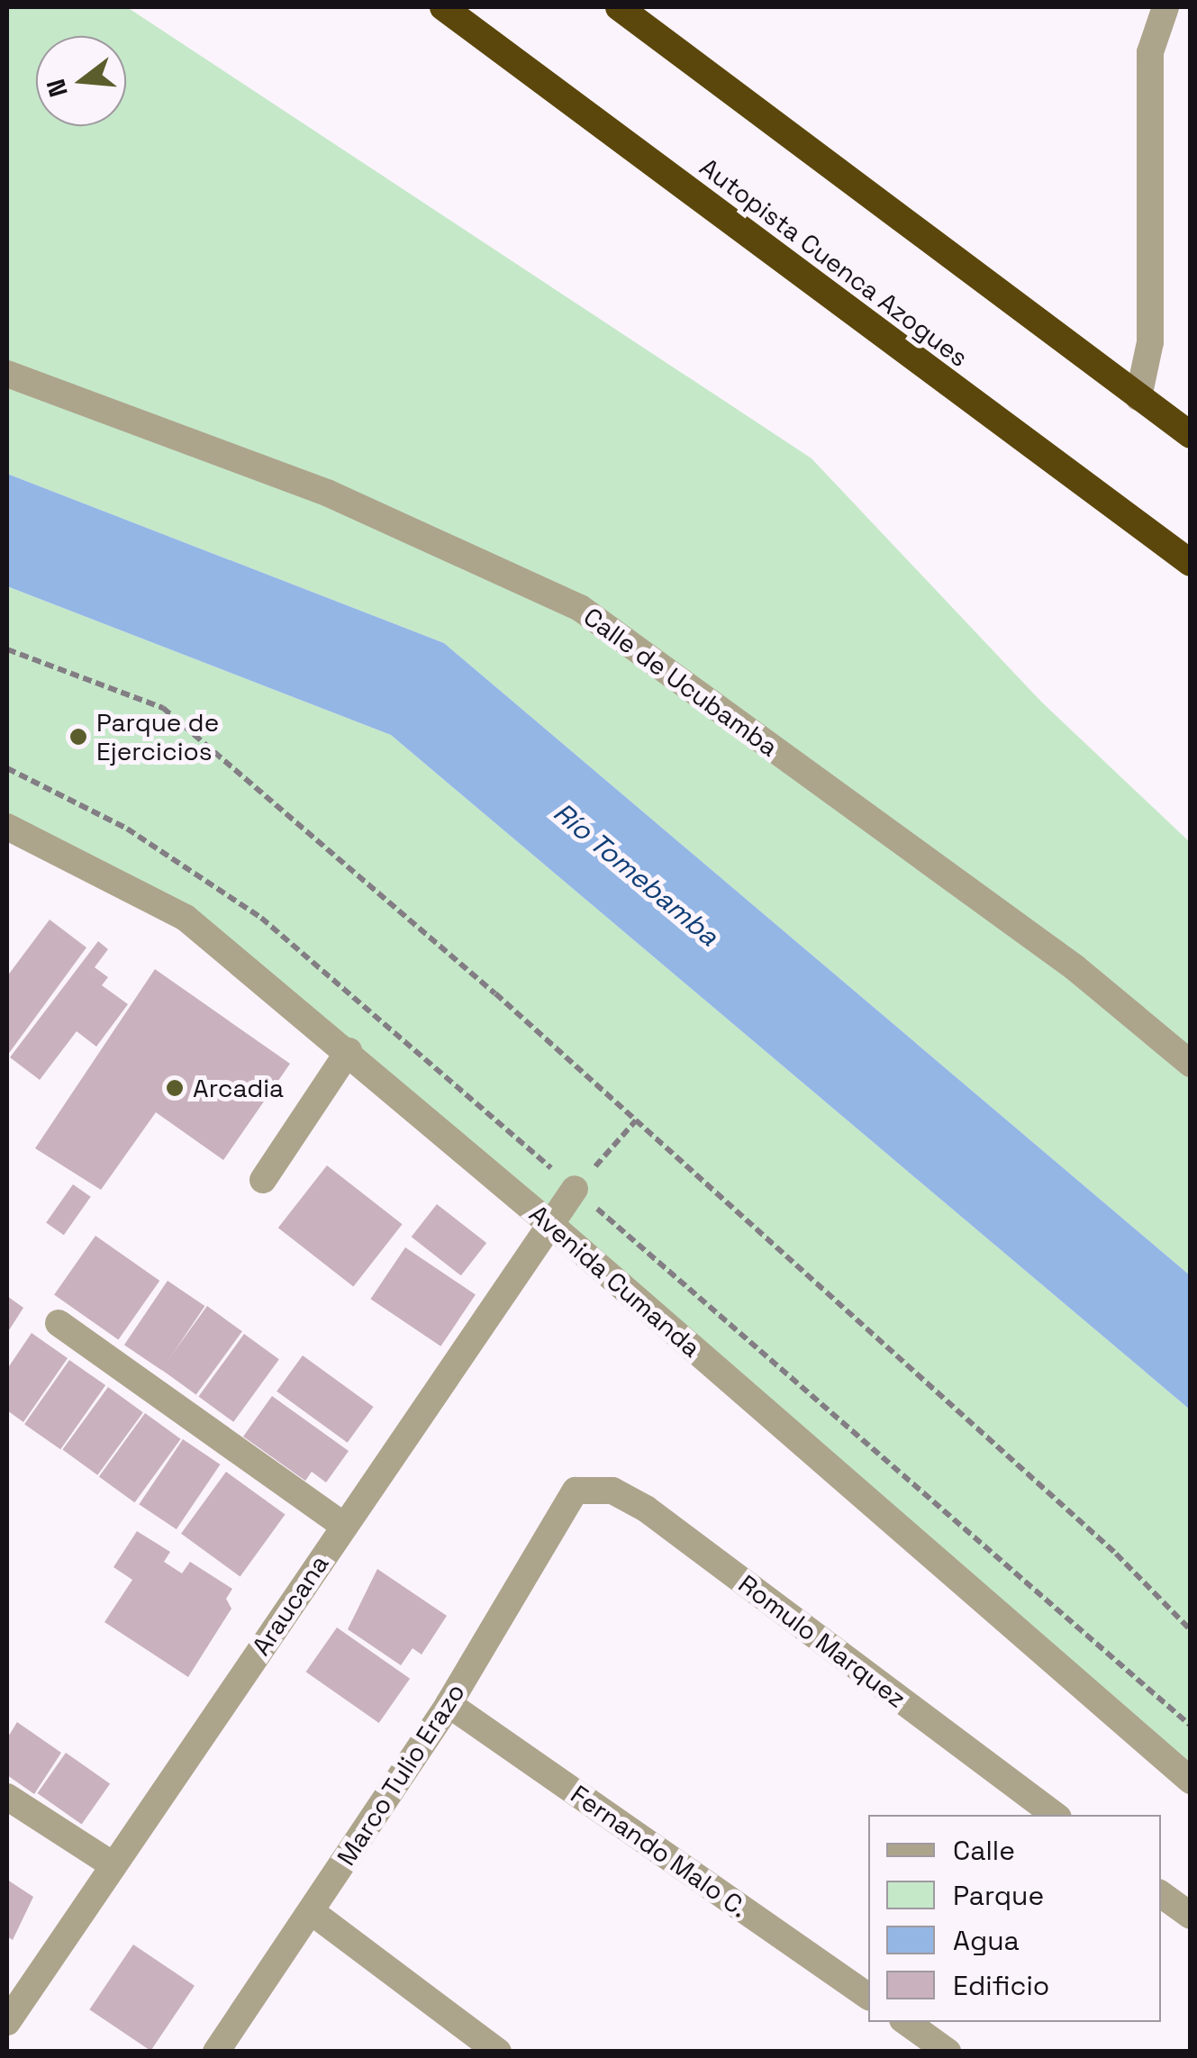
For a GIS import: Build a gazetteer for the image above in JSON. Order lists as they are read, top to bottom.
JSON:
{
  "streets": {
    "highway": ["Autopista Cuenca Azogues"],
    "street": [
      "Calle de Ucubamba",
      "Avenida Cumanda",
      "Araucana",
      "Romulo Marquez",
      "Marco Tulio Erazo",
      "Fernando Malo C."
    ]
  },
  "crossings": [
    ["Avenida Cumanda", "Araucana"],
    ["Romulo Marquez", "Marco Tulio Erazo"],
    ["Marco Tulio Erazo", "Fernando Malo C."]
  ],
  "water": ["Río Tomebamba"],
  "places": ["Parque de Ejercicios", "Arcadia"],
  "legend": [
    "Calle",
    "Parque",
    "Agua",
    "Edificio"
  ],
  "north": "left"
}
